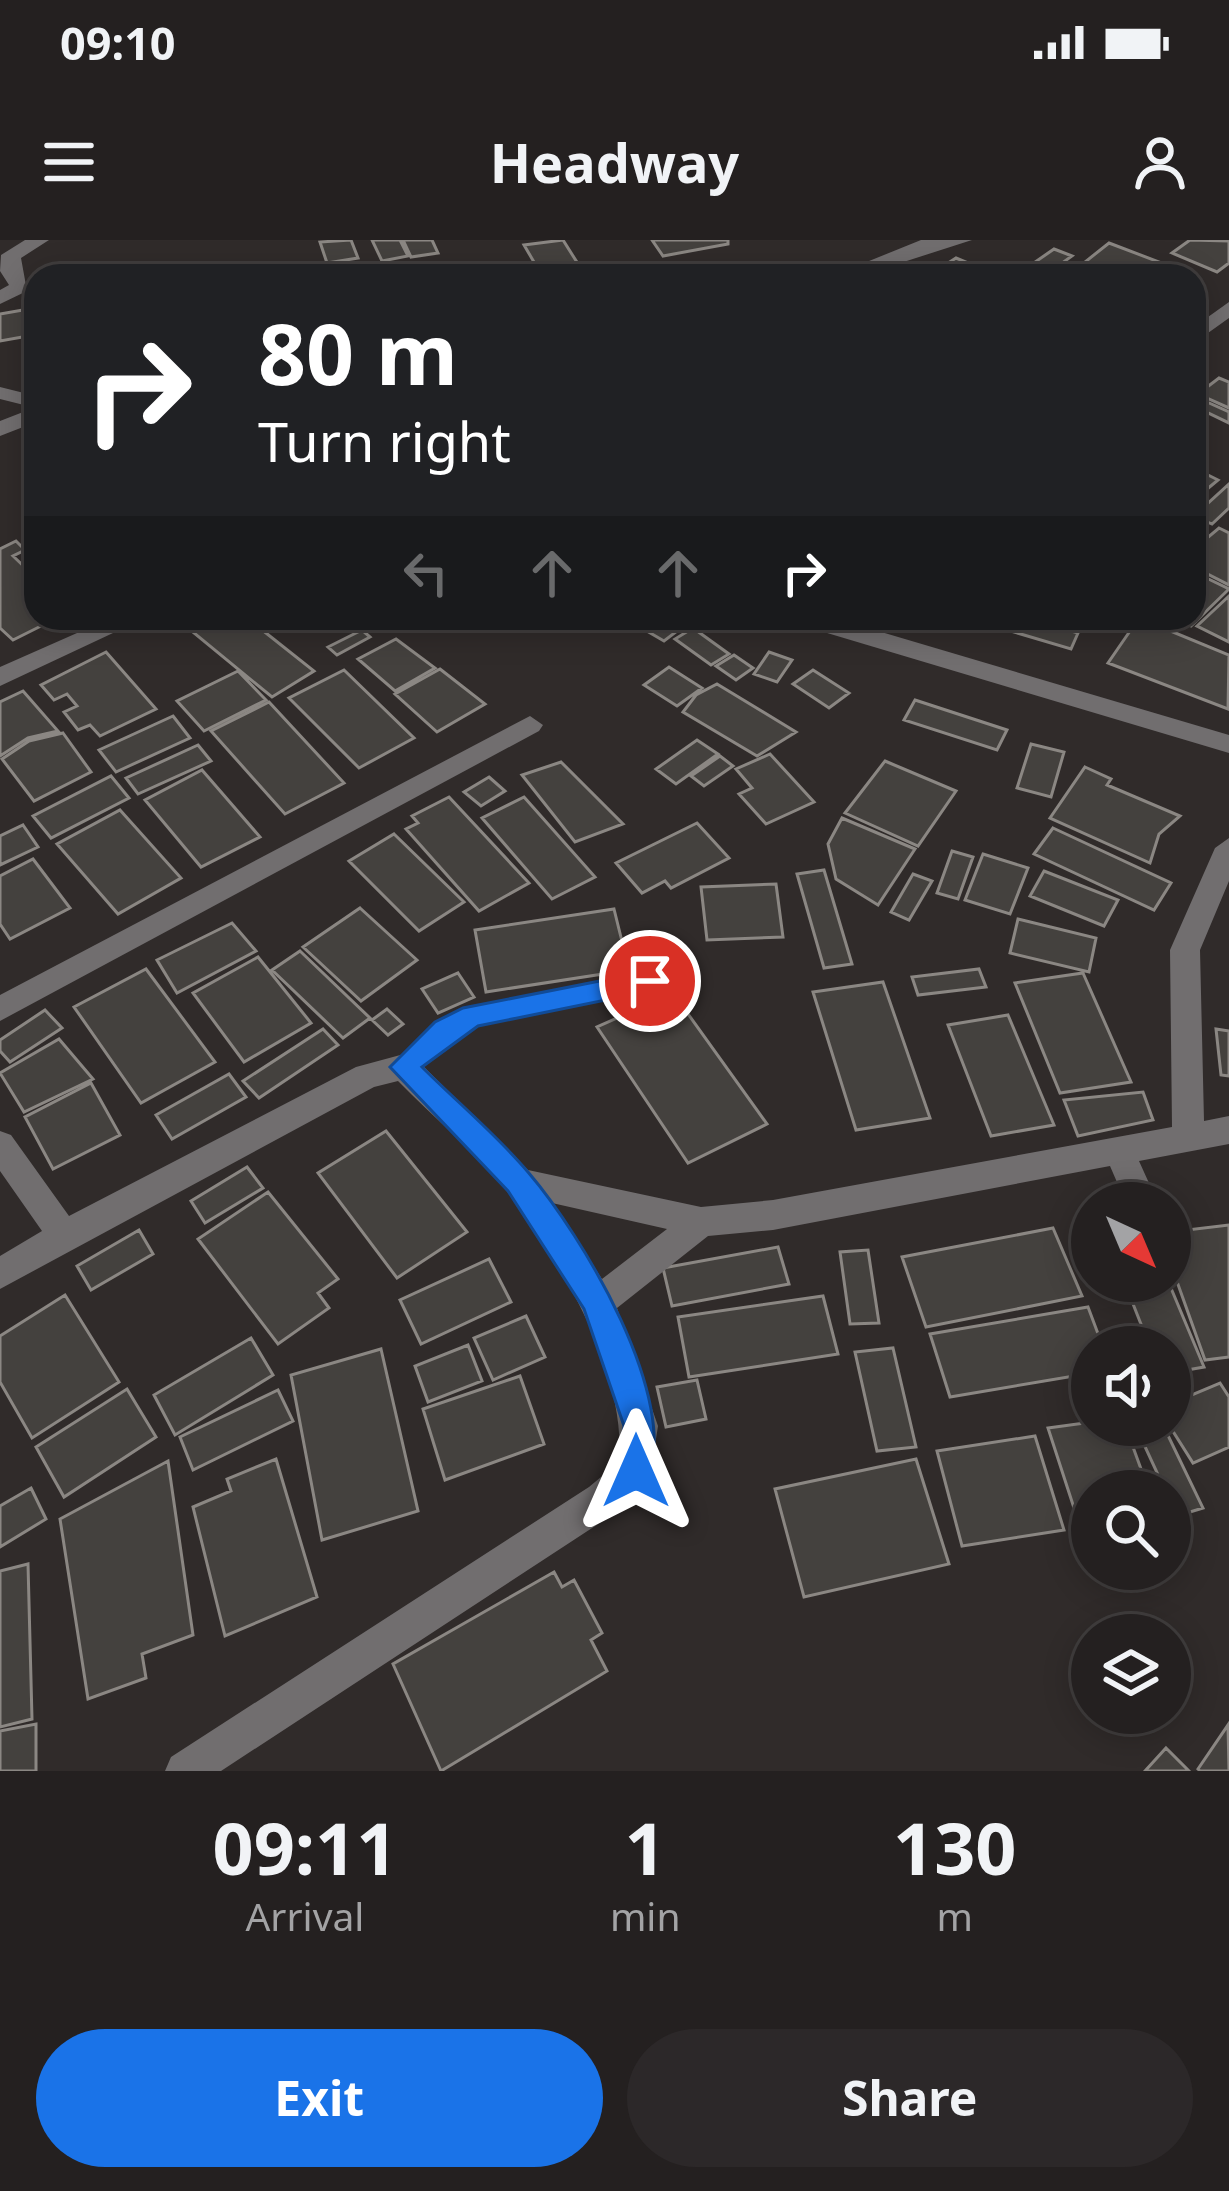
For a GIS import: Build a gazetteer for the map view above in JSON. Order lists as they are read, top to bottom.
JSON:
{
  "north": "bottom right",
  "page": {
    "status": "09:10",
    "header": "Headway",
    "turn": ["80 m", "Turn right"],
    "eta": [
      "09:11",
      "Arrival",
      "1",
      "min",
      "130",
      "m"
    ],
    "buttons": ["Exit", "Share"]
  }
}
